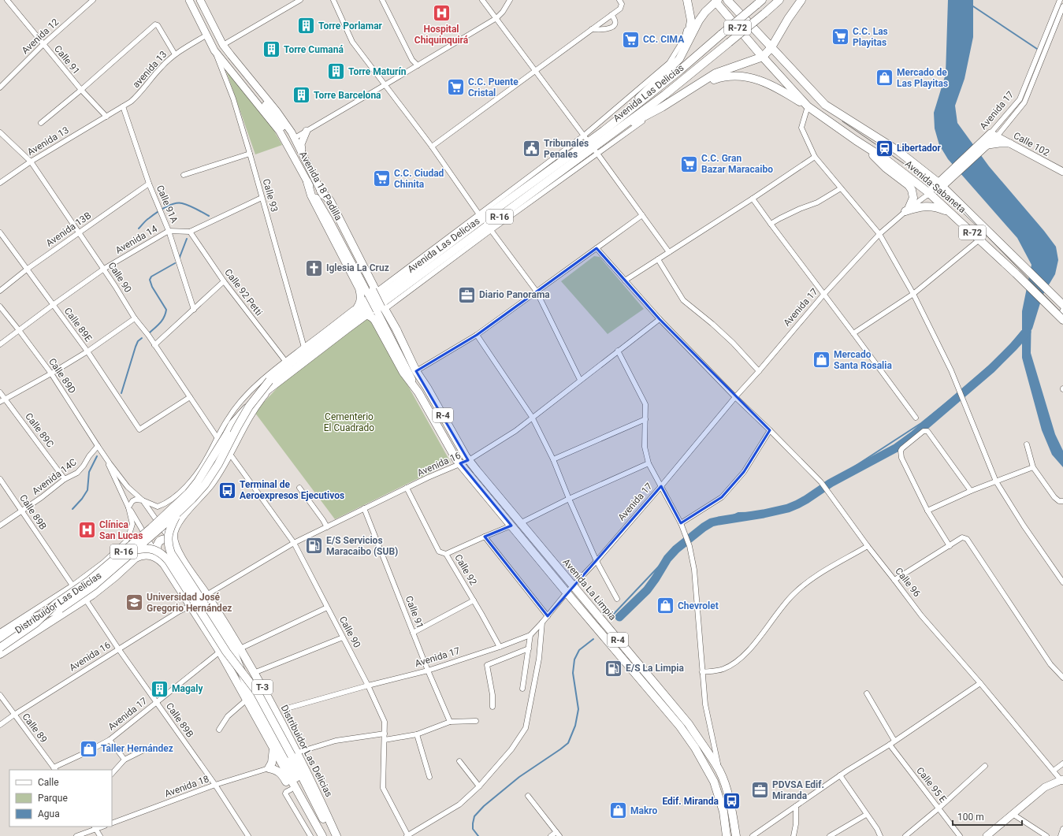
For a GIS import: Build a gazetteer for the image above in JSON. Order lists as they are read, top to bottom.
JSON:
{
  "streets": {
    "main road": [
      "R-72",
      "Avenida Las Delicias",
      "Avenida Sabaneta",
      "R-16",
      "R-4",
      "Avenida La Limpia",
      "Distribuidor Las Delicias",
      "T-3"
    ],
    "street": [
      "Avenida 12",
      "Calle 91",
      "avenida 13",
      "Avenida 17",
      "Avenida 13",
      "Calle 102",
      "Avenida 18 Padilla",
      "Calle 93",
      "Calle 91A",
      "Avenida 13B",
      "Avenida 14",
      "Calle 90",
      "Calle 92 Petti",
      "Calle 89E",
      "Calle 89D",
      "Calle 89C",
      "Avenida 16",
      "Avenida 14C",
      "Calle 89B",
      "Calle 92",
      "Calle 96",
      "Calle 89",
      "Calle 95 E",
      "Avenida 18"
    ]
  },
  "crossings": [
    ["R-72", "Avenida Sabaneta"],
    ["Avenida 12", "Calle 91"],
    ["Calle 91", "avenida 13"],
    ["Calle 91", "Avenida 17"],
    ["Calle 91", "Avenida 13"],
    ["Calle 91", "Avenida 16"],
    ["avenida 13", "Avenida 13"],
    ["avenida 13", "Avenida 18 Padilla"],
    ["avenida 13", "Calle 91A"],
    ["Avenida Las Delicias", "R-16"],
    ["Avenida Las Delicias", "Distribuidor Las Delicias"],
    ["Avenida 17", "Calle 102"],
    ["Avenida 17", "Avenida Sabaneta"],
    ["Avenida 17", "Calle 90"],
    ["Avenida 17", "Calle 89B"],
    ["Avenida 17", "Calle 92"],
    ["Avenida 17", "Calle 96"],
    ["Avenida 17", "Avenida La Limpia"],
    ["Avenida 17", "T-3"],
    ["Avenida 17", "Calle 89"],
    ["Avenida 13", "Calle 90"],
    ["Avenida 18 Padilla", "Calle 93"],
    ["Avenida 18 Padilla", "R-4"],
    ["Calle 93", "Avenida 14"],
    ["Calle 91A", "Avenida 13B"],
    ["Calle 91A", "Avenida 14"],
    ["R-16", "Distribuidor Las Delicias"],
    ["Avenida 13B", "Calle 90"],
    ["Avenida 13B", "Calle 89E"],
    ["Avenida 14", "Calle 90"],
    ["Avenida 14", "Calle 92 Petti"],
    ["Avenida 14", "Calle 89E"],
    ["Avenida 14", "Calle 89D"],
    ["Calle 90", "Calle 89E"],
    ["Calle 90", "Avenida 16"],
    ["Calle 90", "Distribuidor Las Delicias"],
    ["Calle 89D", "Avenida 14C"],
    ["Calle 89D", "Distribuidor Las Delicias"],
    ["R-4", "Avenida 16"],
    ["R-4", "Avenida La Limpia"],
    ["Calle 89C", "Avenida 14C"],
    ["Avenida 16", "Calle 89B"],
    ["Avenida 16", "Calle 92"],
    ["Avenida 16", "Calle 96"],
    ["Avenida 16", "Avenida La Limpia"],
    ["Avenida 16", "Distribuidor Las Delicias"],
    ["Avenida 16", "T-3"],
    ["Avenida 16", "Calle 89"],
    ["Avenida 14C", "Calle 89B"],
    ["Calle 89B", "Distribuidor Las Delicias"],
    ["Calle 89B", "Avenida 18"],
    ["Distribuidor Las Delicias", "T-3"]
  ],
  "parks": ["Cementerio El Cuadrado"],
  "places": {
    "hospital": ["Hospital Chiquinquirá", "Clínica San Lucas"],
    "building": [
      "Torre Porlamar",
      "Torre Cumaná",
      "Torre Maturín",
      "Torre Barcelona",
      "Magaly"
    ],
    "supermarket": [
      "C.C. Las Playitas",
      "CC. CIMA",
      "C.C. Puente Cristal",
      "C.C. Gran Bazar Maracaibo",
      "C.C. Ciudad Chinita"
    ],
    "shop": [
      "Mercado de Las Playitas",
      "Mercado Santa Rosalia",
      "Chevrolet",
      "Taller Hernández",
      "Makro"
    ],
    "station": ["Libertador"],
    "public building": ["Tribunales Penales"],
    "church": ["Iglesia La Cruz"],
    "office": ["Diario Panorama", "PDVSA Edif. Miranda"],
    "bus stop": ["Terminal de Aeroexpresos Ejecutivos", "Edif. Miranda"],
    "fuel station": ["E/S Servicios Maracaibo (SUB)", "E/S La Limpia"],
    "school or university": ["Universidad José Gregorio Hernández"]
  },
  "legend": ["Calle", "Parque", "Agua"],
  "scale_bar": "100 m"
}
